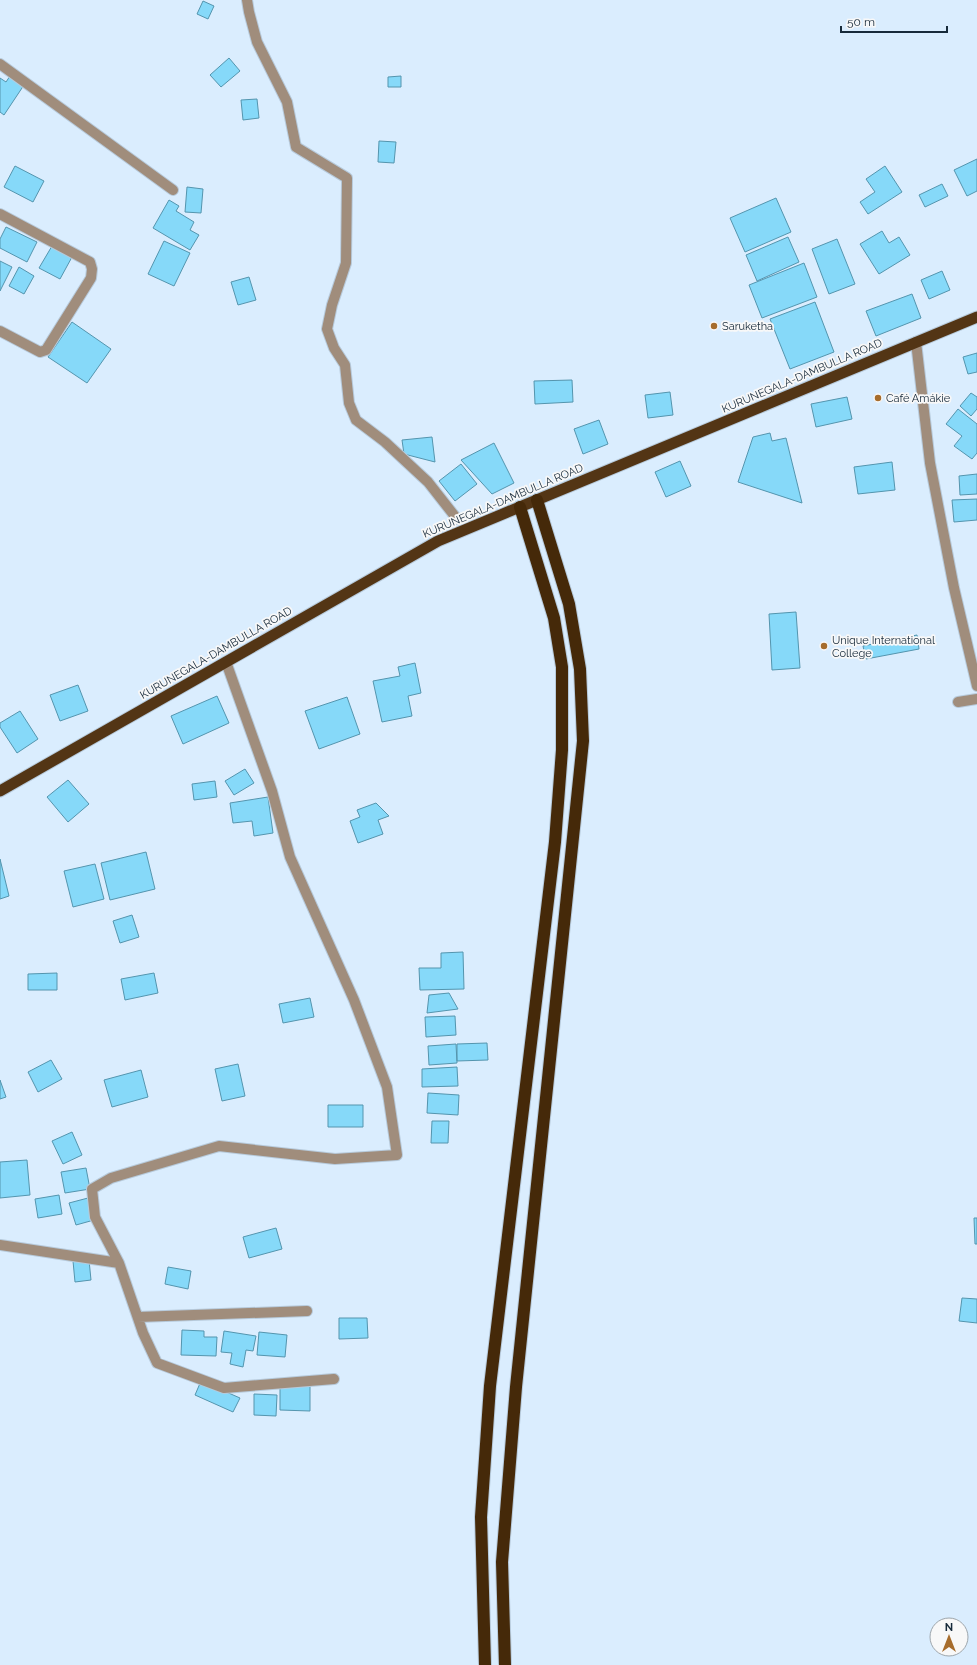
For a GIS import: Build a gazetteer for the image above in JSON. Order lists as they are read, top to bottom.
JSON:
{
  "streets": {
    "highway": ["KURUNEGALA-DAMBULLA ROAD"]
  },
  "places": ["Saruketha", "Café Amákie", "Unique International College"],
  "scale_bar": "50 m",
  "north": "top"
}
